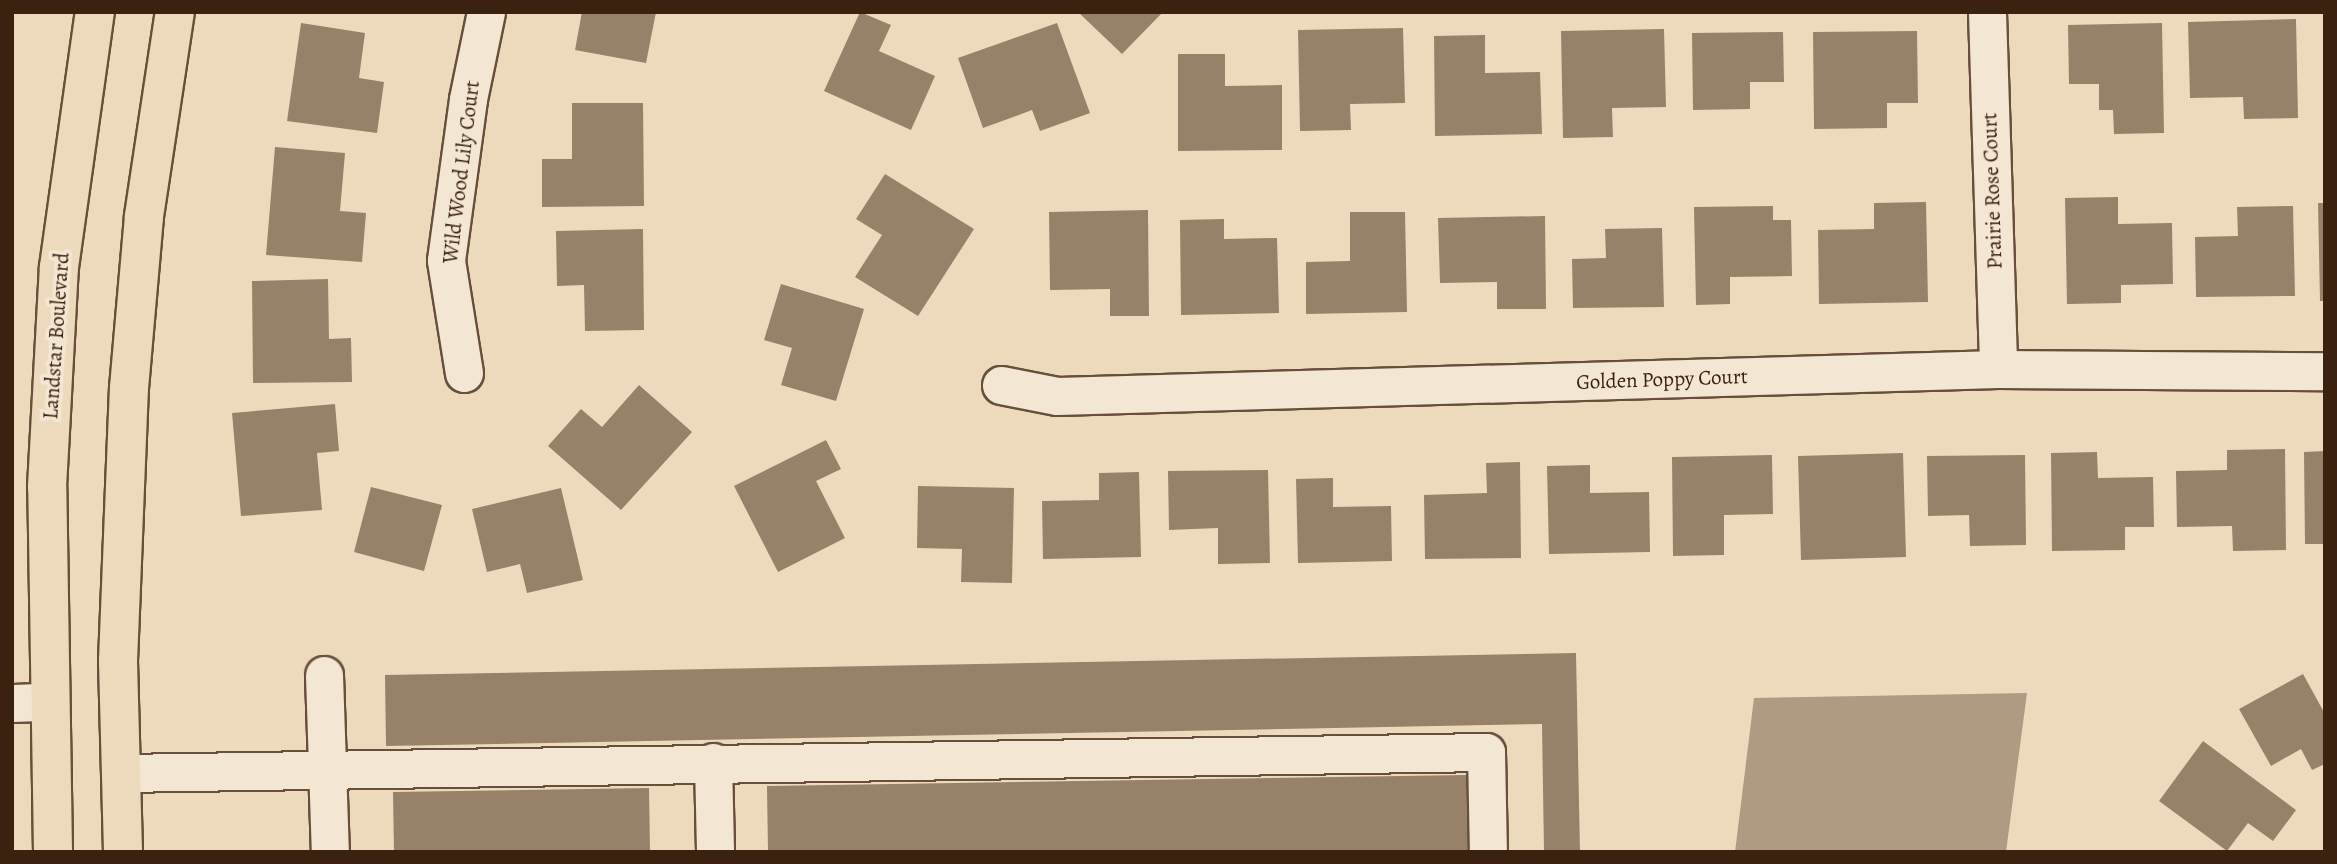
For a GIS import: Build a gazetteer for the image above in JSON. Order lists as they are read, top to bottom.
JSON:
{
  "streets": {
    "main road": ["Landstar Boulevard"],
    "street": ["Wild Wood Lily Court", "Prairie Rose Court", "Golden Poppy Court"]
  },
  "crossings": [
    ["Prairie Rose Court", "Golden Poppy Court"]
  ]
}
